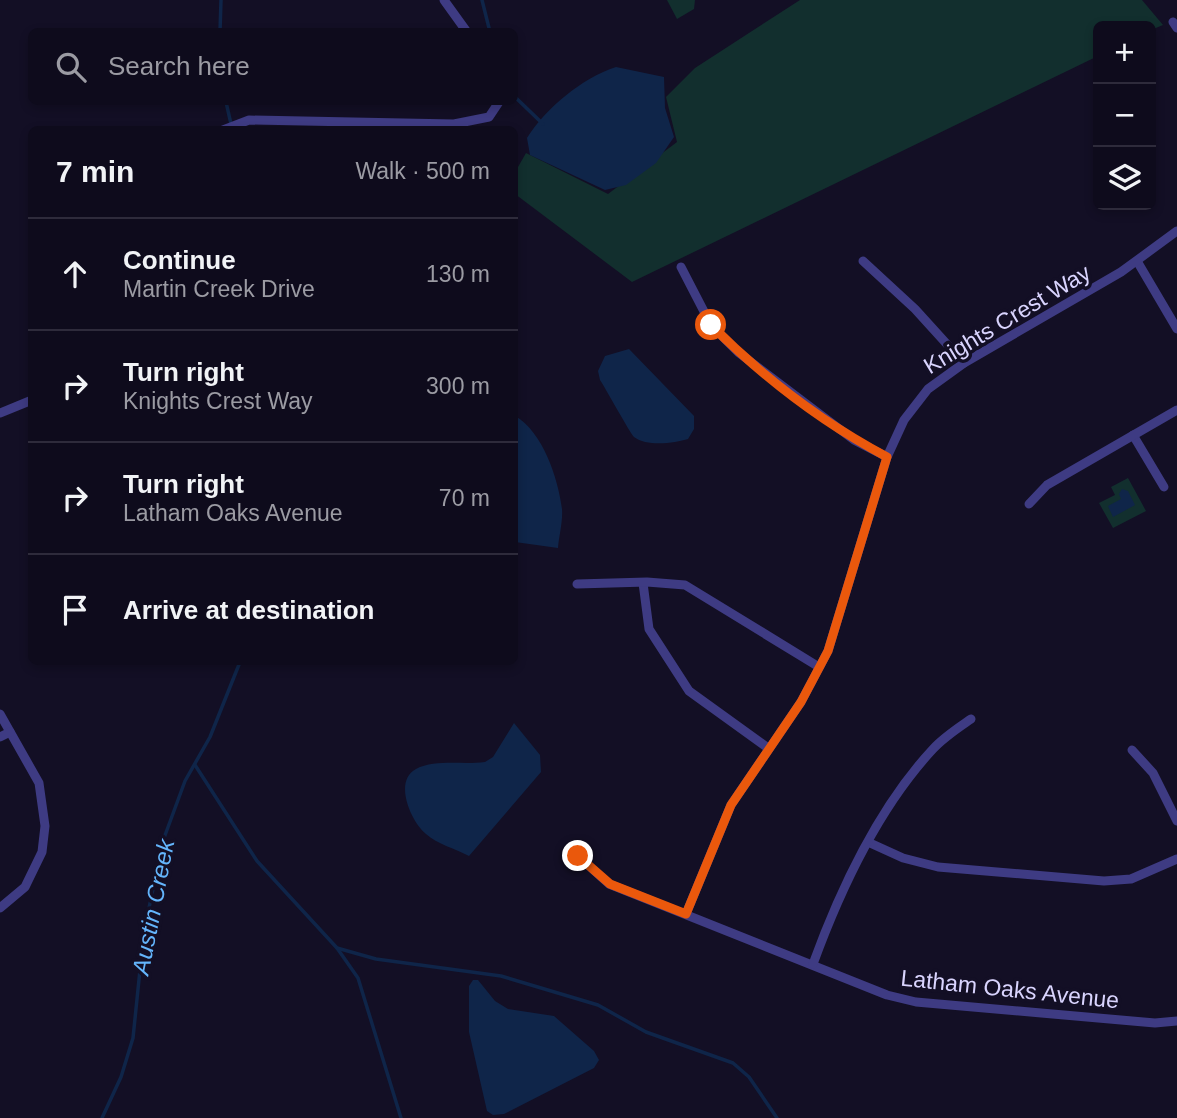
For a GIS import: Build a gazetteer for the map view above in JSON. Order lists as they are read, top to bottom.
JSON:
{
  "streets": {
    "street": ["Knights Crest Way", "Latham Oaks Avenue"]
  },
  "crossings": [
    ["Knights Crest Way", "Latham Oaks Avenue"]
  ],
  "water": ["Austin Creek"],
  "page": {
    "map_buttons": ["+", "−"],
    "search": "Search here",
    "heading": ["7 min", "Walk · 500 m"],
    "list": [
      ["Continue", "Martin Creek Drive", "130 m"],
      ["Turn right", "Knights Crest Way", "300 m"],
      ["Turn right", "Latham Oaks Avenue", "70 m"],
      "Arrive at destination"
    ]
  }
}
